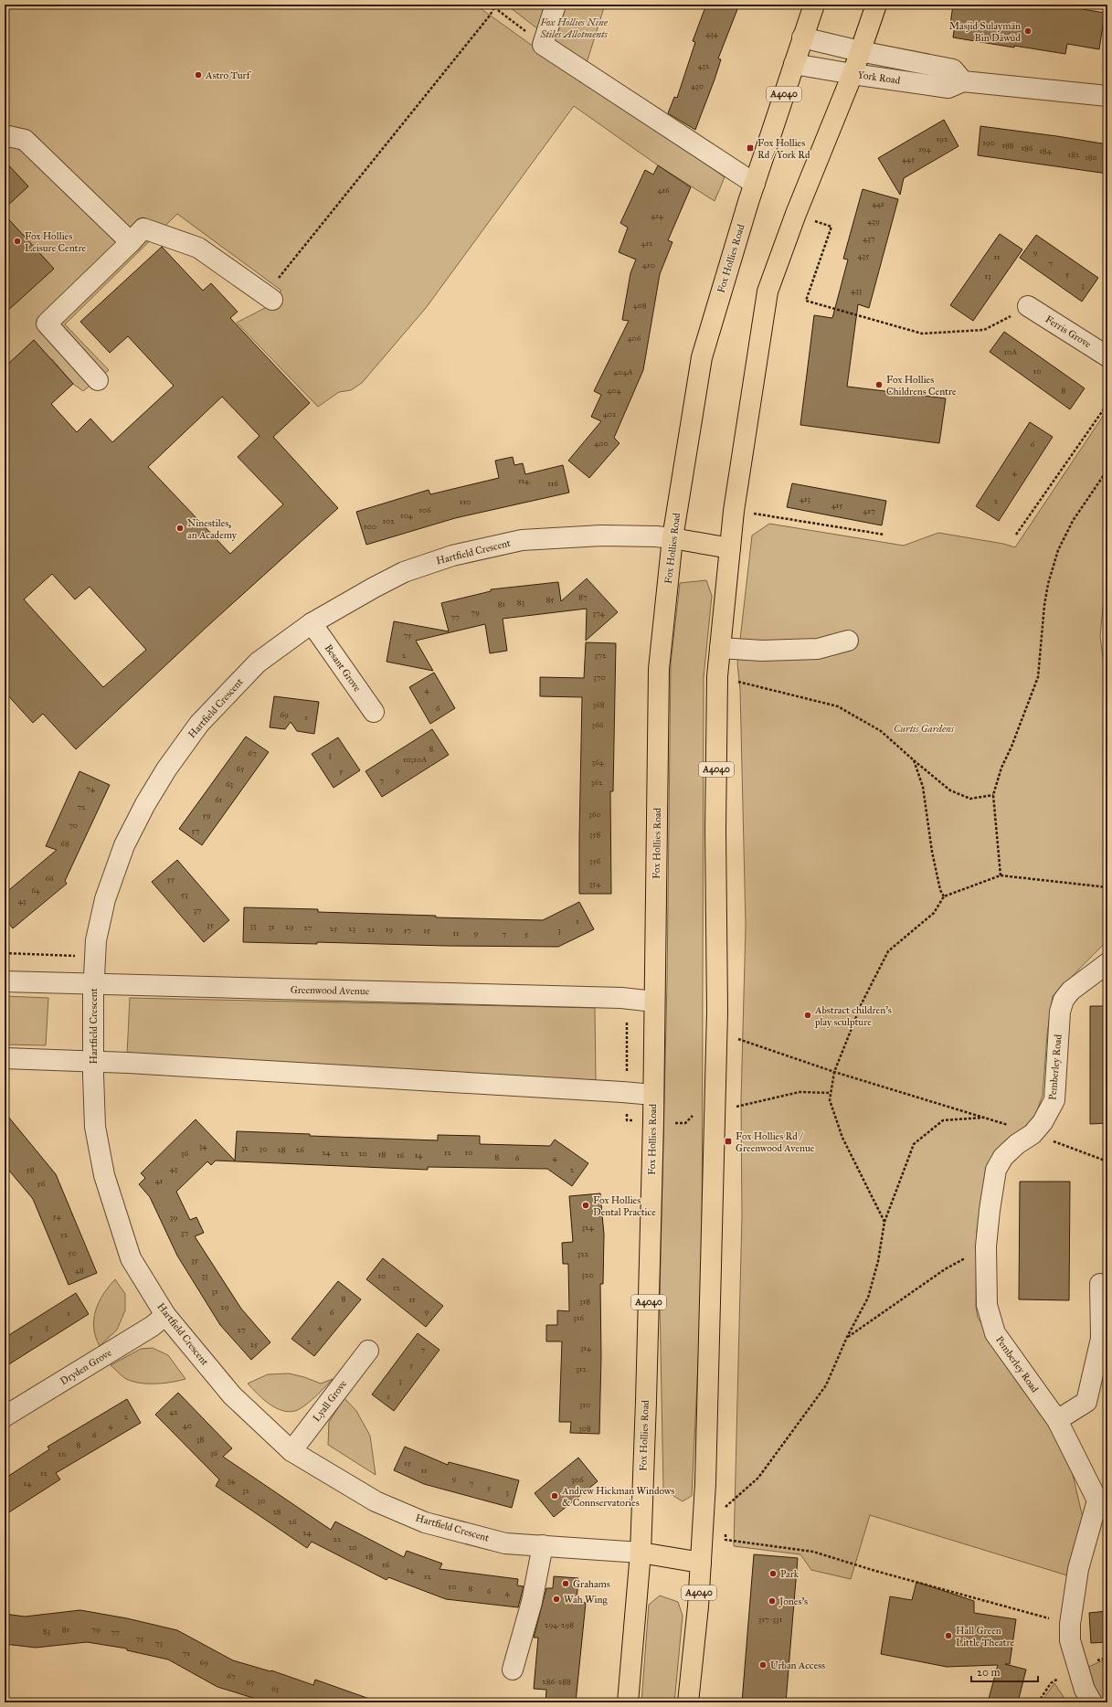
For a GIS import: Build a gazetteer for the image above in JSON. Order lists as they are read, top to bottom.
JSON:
{
  "streets": {
    "main road": ["A4040", "Fox Hollies Road"],
    "street": [
      "York Road",
      "Ferris Grove",
      "Hartfield Crescent",
      "Besant Grove",
      "Greenwood Avenue",
      "Pemberley Road",
      "Dryden Grove",
      "Lyall Grove"
    ]
  },
  "crossings": [
    ["York Road", "A4040"],
    ["York Road", "Fox Hollies Road"],
    ["Fox Hollies Road", "Hartfield Crescent"],
    ["Fox Hollies Road", "Greenwood Avenue"],
    ["Hartfield Crescent", "Besant Grove"],
    ["Hartfield Crescent", "Greenwood Avenue"],
    ["Hartfield Crescent", "Dryden Grove"],
    ["Hartfield Crescent", "Lyall Grove"]
  ],
  "parks": ["Fox Hollies Nine Stiles Allotments", "Curtis Gardens"],
  "places": {
    "other": [
      "Masjid Sulaymān Bin Dāwūd",
      "Astro Turf",
      "Fox Hollies Leisure Centre",
      "Fox Hollies Childrens Centre",
      "Ninestiles, an Academy",
      "Abstract children’s play sculpture",
      "Fox Hollies Dental Practice",
      "Andrew Hickman Windows & Connservatories",
      "Park",
      "Grahams",
      "Wah Wing",
      "Jones's",
      "Hall Green Little Theatre",
      "Urban Access"
    ],
    "transit": ["Fox Hollies Rd / York Rd", "Fox Hollies Rd / Greenwood Avenue"]
  },
  "house_numbers": [
    "434",
    "432",
    "430",
    "192",
    "190",
    "188",
    "186",
    "194",
    "184",
    "182",
    "180",
    "445",
    "416",
    "441",
    "414",
    "439",
    "437",
    "412",
    "9",
    "435",
    "11",
    "7",
    "410",
    "5",
    "13",
    "3",
    "433",
    "408",
    "406",
    "10A",
    "10",
    "404A",
    "404",
    "8",
    "402",
    "400",
    "6",
    "4",
    "114",
    "116",
    "413",
    "2",
    "110",
    "415",
    "106",
    "417",
    "104",
    "102",
    "100",
    "87",
    "85",
    "83",
    "81",
    "79",
    "374",
    "77",
    "75",
    "2",
    "372",
    "370",
    "4",
    "368",
    "6",
    "69",
    "1",
    "366",
    "8",
    "67",
    "3",
    "10;10A",
    "364",
    "65",
    "9",
    "5",
    "7",
    "362",
    "63",
    "74",
    "61",
    "72",
    "360",
    "59",
    "70",
    "57",
    "358",
    "68",
    "356",
    "66",
    "55",
    "354",
    "64",
    "53",
    "43",
    "37",
    "1",
    "35",
    "33",
    "31",
    "29",
    "27",
    "25",
    "23",
    "21",
    "19",
    "17",
    "15",
    "3",
    "11",
    "9",
    "7",
    "5",
    "34",
    "32",
    "30",
    "28",
    "26",
    "24",
    "12",
    "10",
    "36",
    "22",
    "20",
    "18",
    "16",
    "14",
    "8",
    "6",
    "4",
    "43",
    "58",
    "2",
    "41",
    "56",
    "54",
    "39",
    "324",
    "37",
    "52",
    "50",
    "322",
    "35",
    "48",
    "320",
    "33",
    "10",
    "12",
    "31",
    "8",
    "11",
    "318",
    "29",
    "9",
    "6",
    "1",
    "316",
    "3",
    "4",
    "27",
    "5",
    "2",
    "25",
    "314",
    "7",
    "5",
    "312",
    "3",
    "1",
    "310",
    "42",
    "2",
    "4",
    "40",
    "308",
    "6",
    "38",
    "8",
    "36",
    "10",
    "15",
    "11",
    "12",
    "9",
    "306",
    "34",
    "14",
    "7",
    "5",
    "32",
    "3",
    "30",
    "28",
    "26",
    "24",
    "22",
    "20",
    "18",
    "16",
    "14",
    "12",
    "10",
    "8",
    "6",
    "4",
    "317-331",
    "294-298",
    "81",
    "79",
    "83",
    "77",
    "75",
    "73",
    "71",
    "69",
    "67",
    "286-288",
    "65",
    "63"
  ],
  "scale_bar": "20 m"
}
